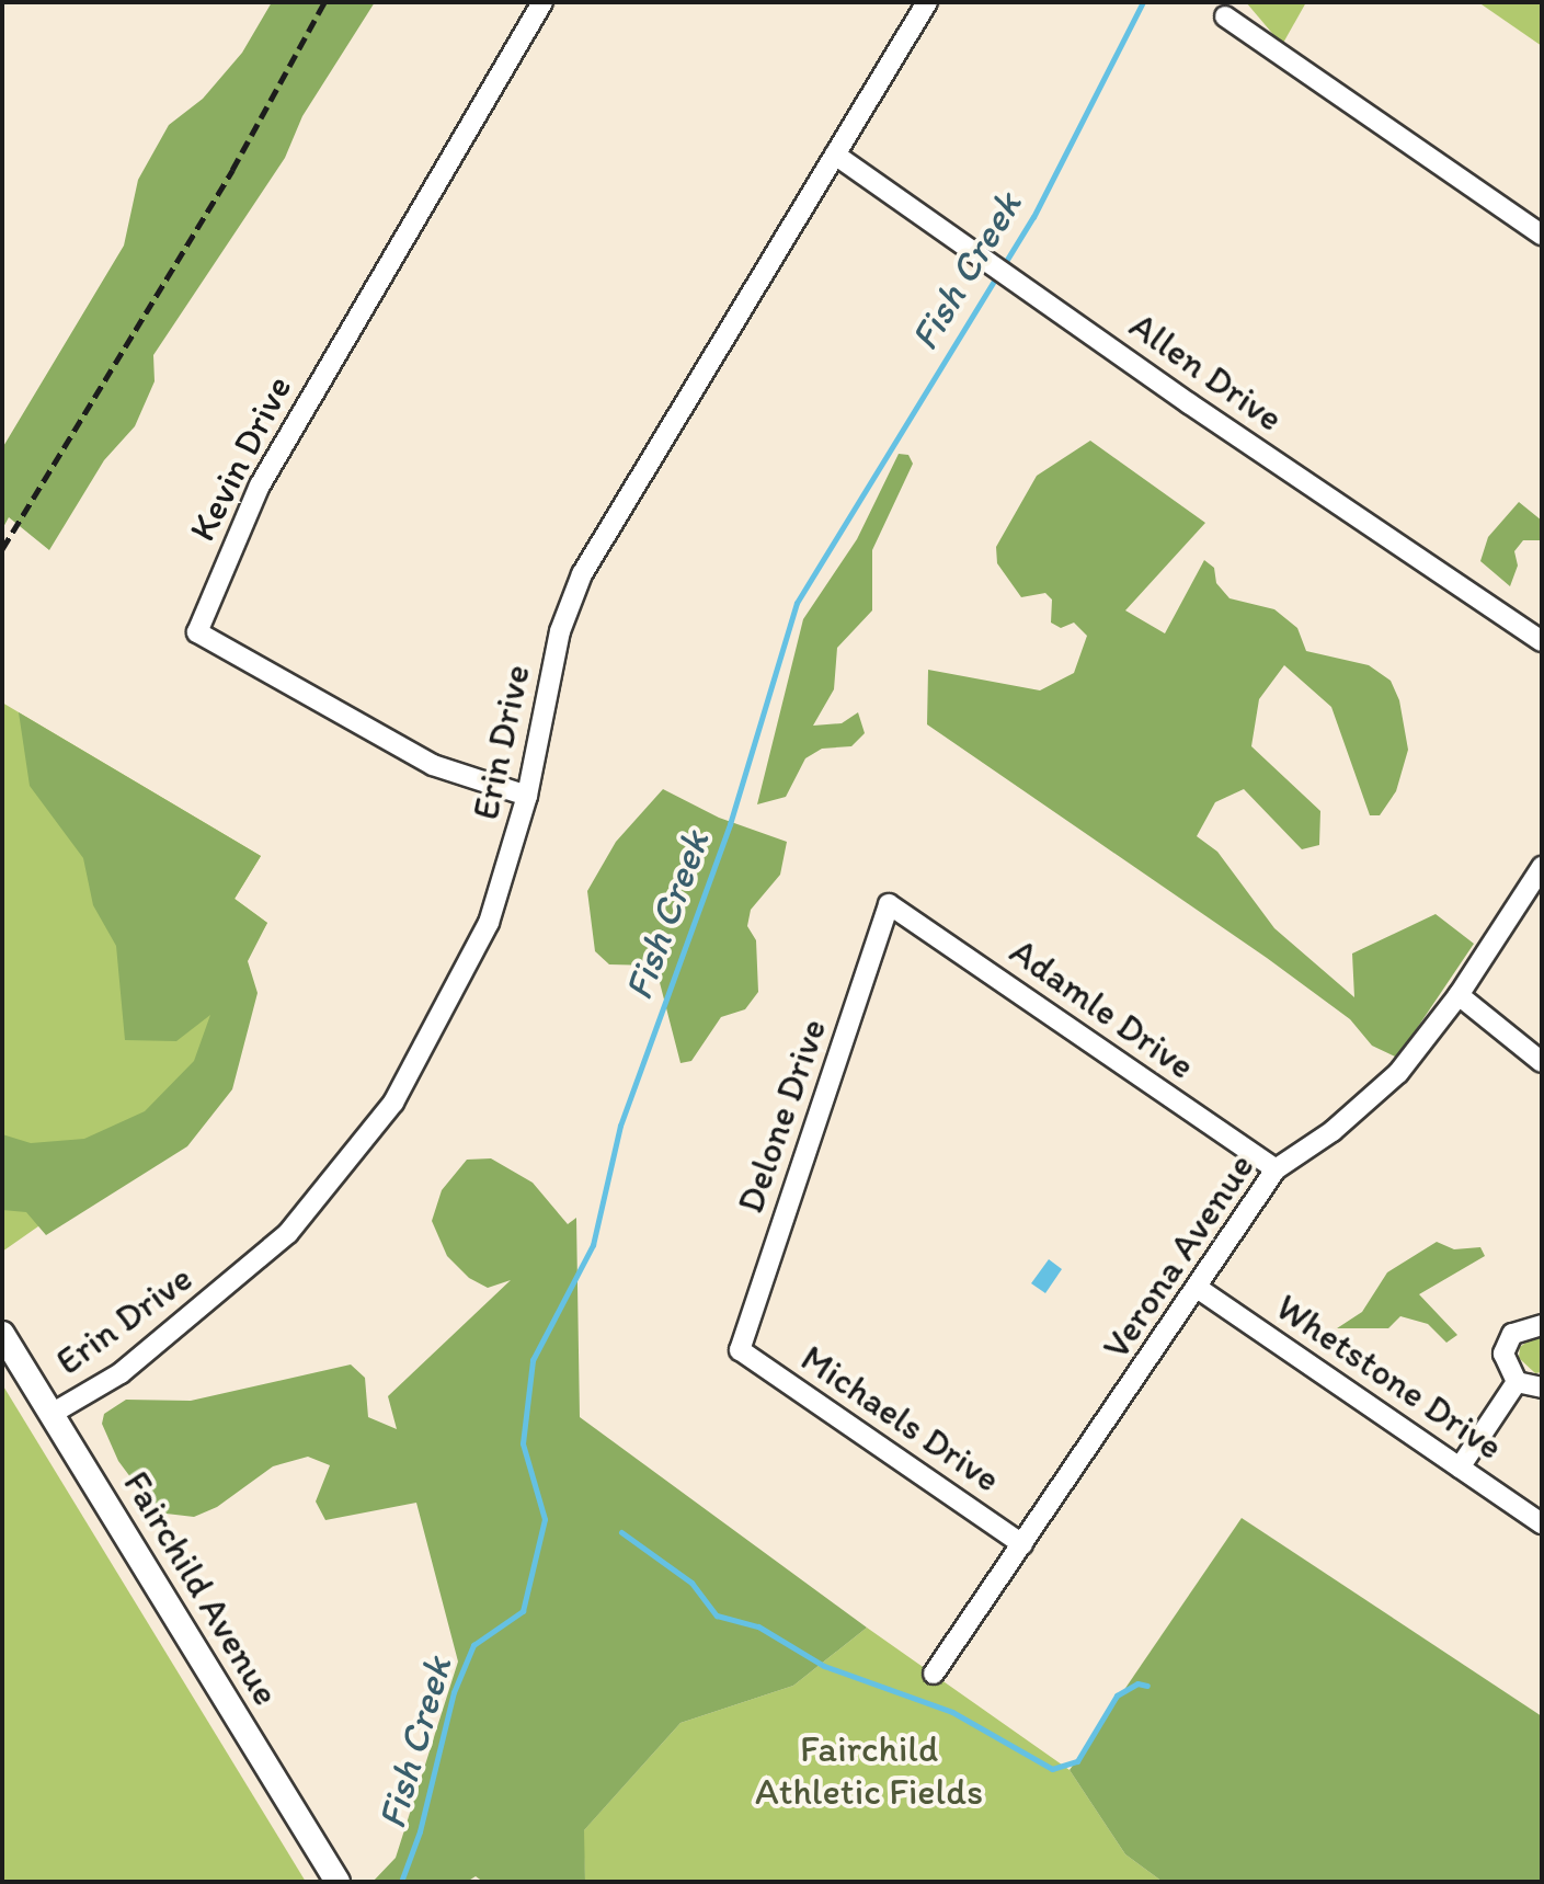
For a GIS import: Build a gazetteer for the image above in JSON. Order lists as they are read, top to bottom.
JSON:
{
  "streets": {
    "main road": ["Fairchild Avenue"],
    "street": [
      "Allen Drive",
      "Kevin Drive",
      "Erin Drive",
      "Adamle Drive",
      "Delone Drive",
      "Verona Avenue",
      "Whetstone Drive",
      "Michaels Drive"
    ]
  },
  "crossings": [
    ["Allen Drive", "Erin Drive"],
    ["Kevin Drive", "Erin Drive"],
    ["Erin Drive", "Fairchild Avenue"],
    ["Adamle Drive", "Delone Drive"],
    ["Adamle Drive", "Verona Avenue"],
    ["Delone Drive", "Michaels Drive"],
    ["Verona Avenue", "Whetstone Drive"],
    ["Verona Avenue", "Michaels Drive"]
  ],
  "water": ["Fish Creek"],
  "parks": ["Fairchild Athletic Fields"]
}
